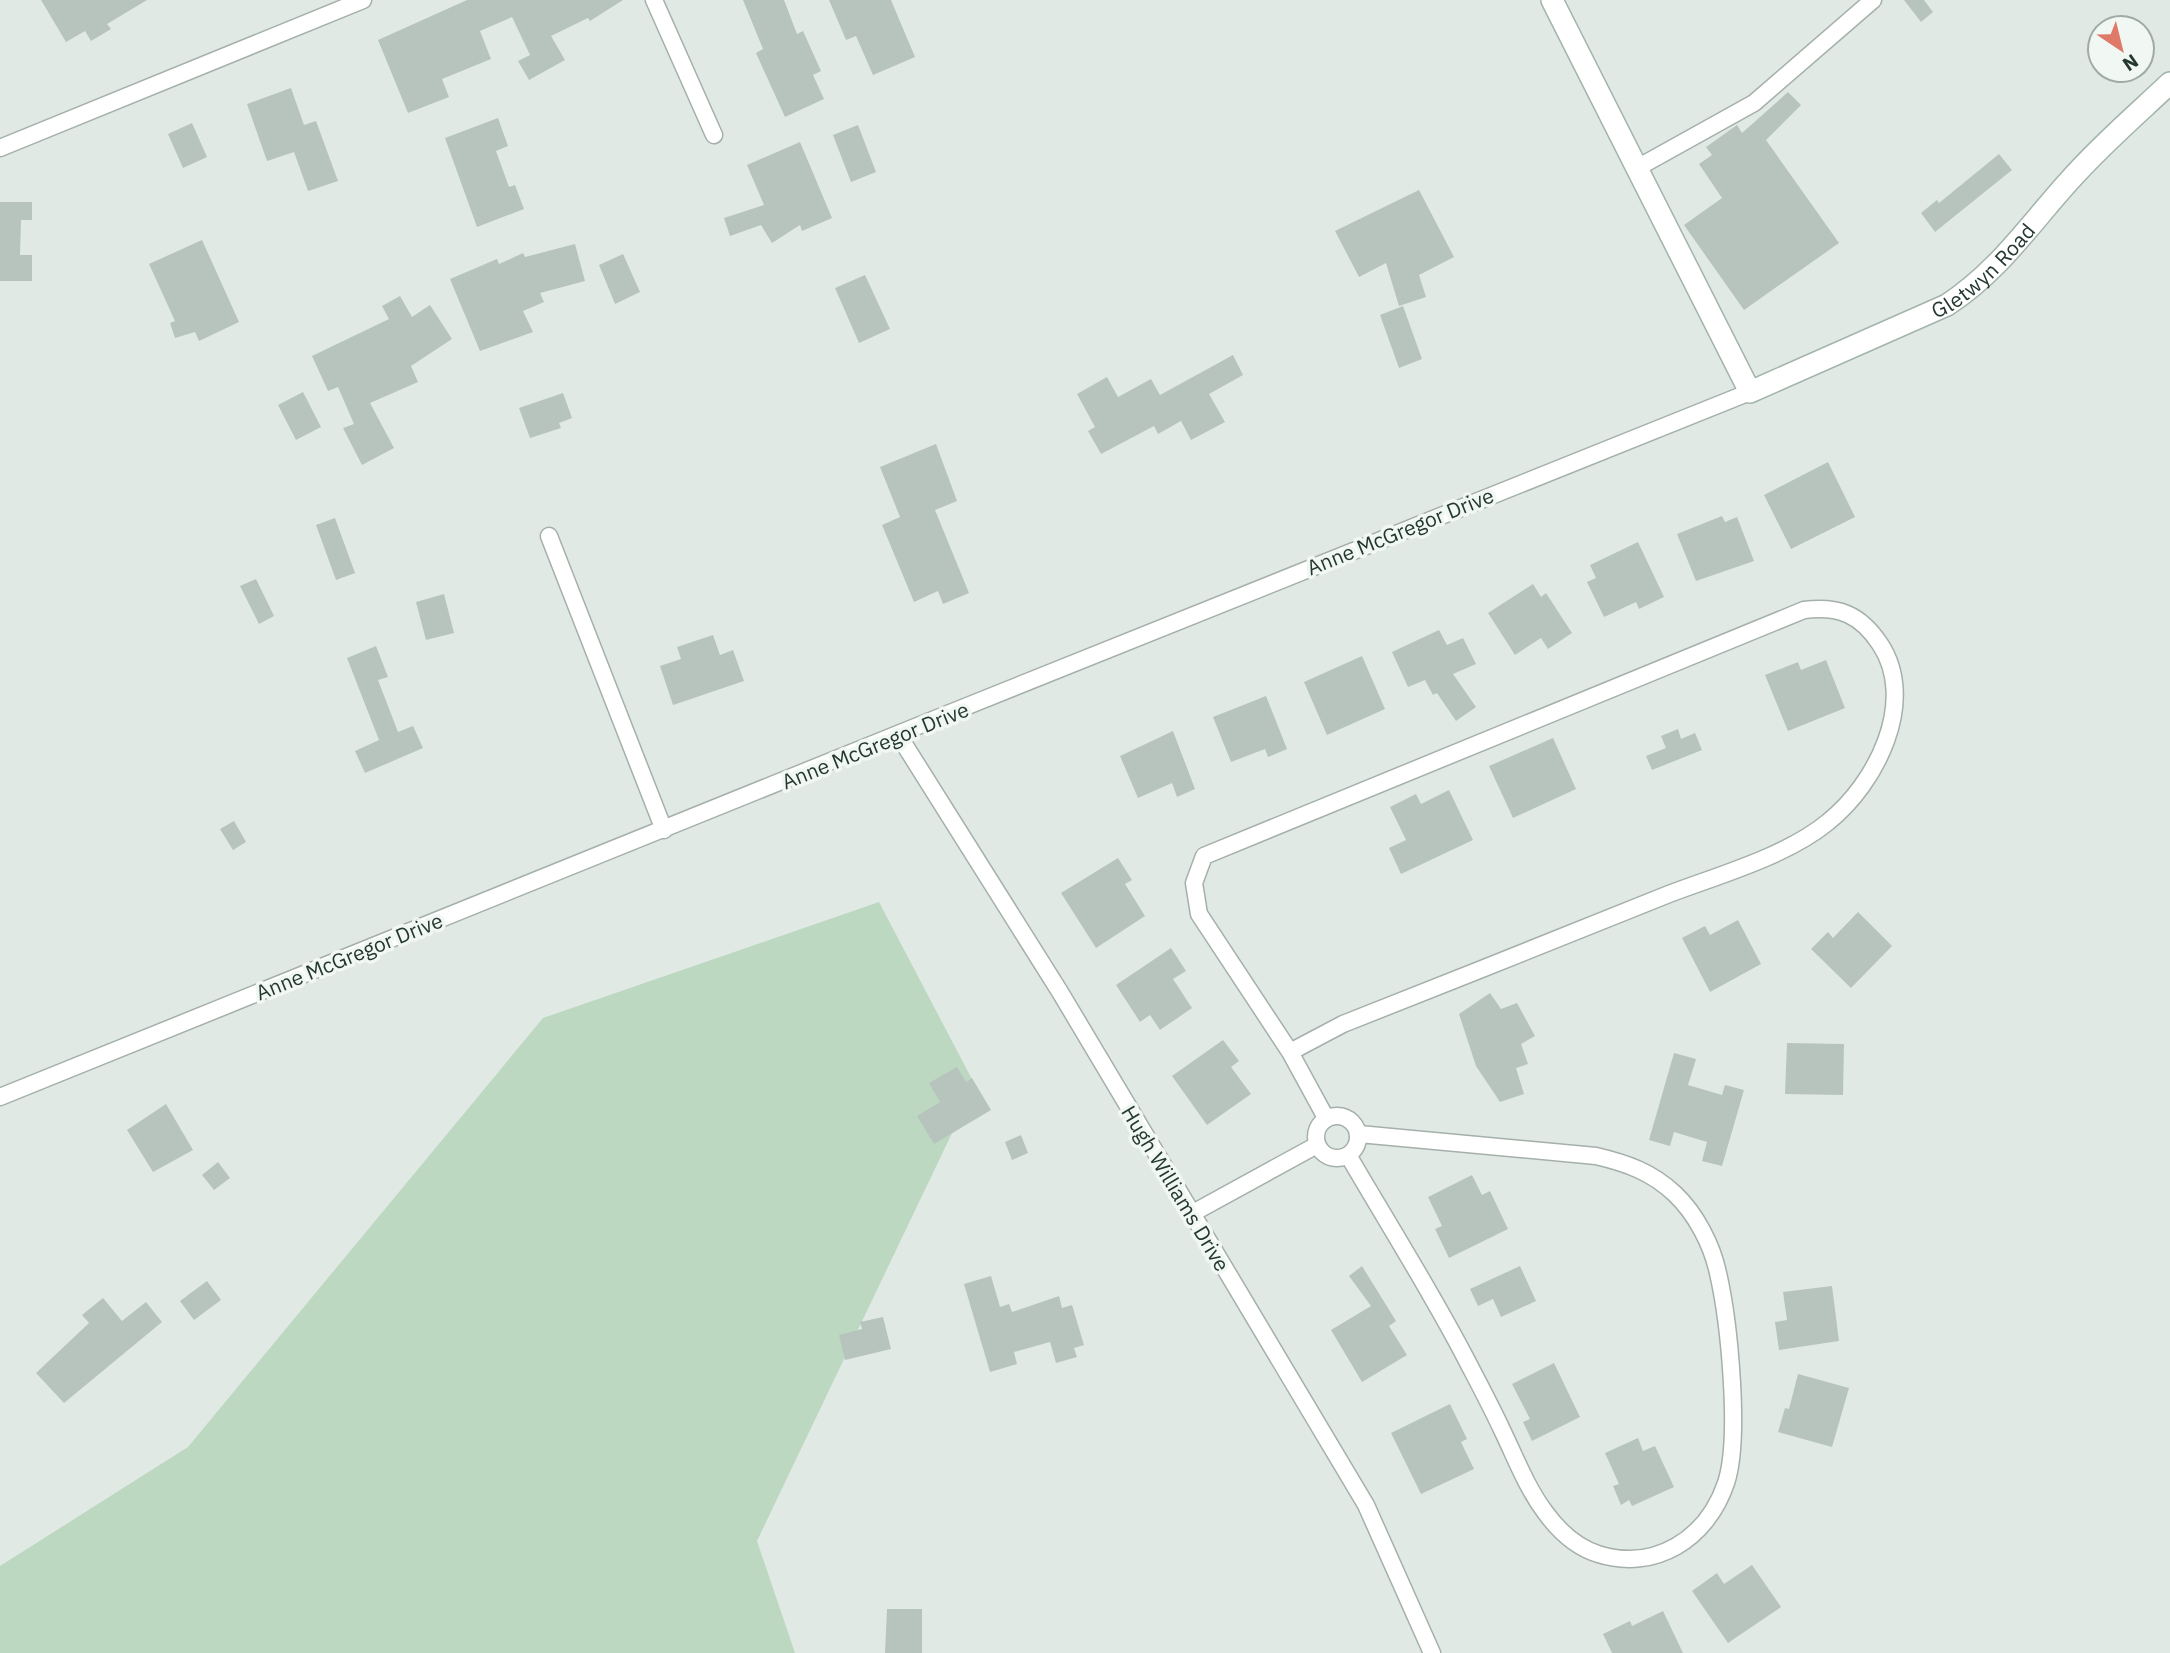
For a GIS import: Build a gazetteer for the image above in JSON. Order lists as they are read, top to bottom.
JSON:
{
  "streets": {
    "street": ["Gletwyn Road", "Anne McGregor Drive", "Hugh Williams Drive"]
  },
  "crossings": [
    ["Gletwyn Road", "Anne McGregor Drive"],
    ["Anne McGregor Drive", "Hugh Williams Drive"]
  ],
  "north": "bottom right"
}
